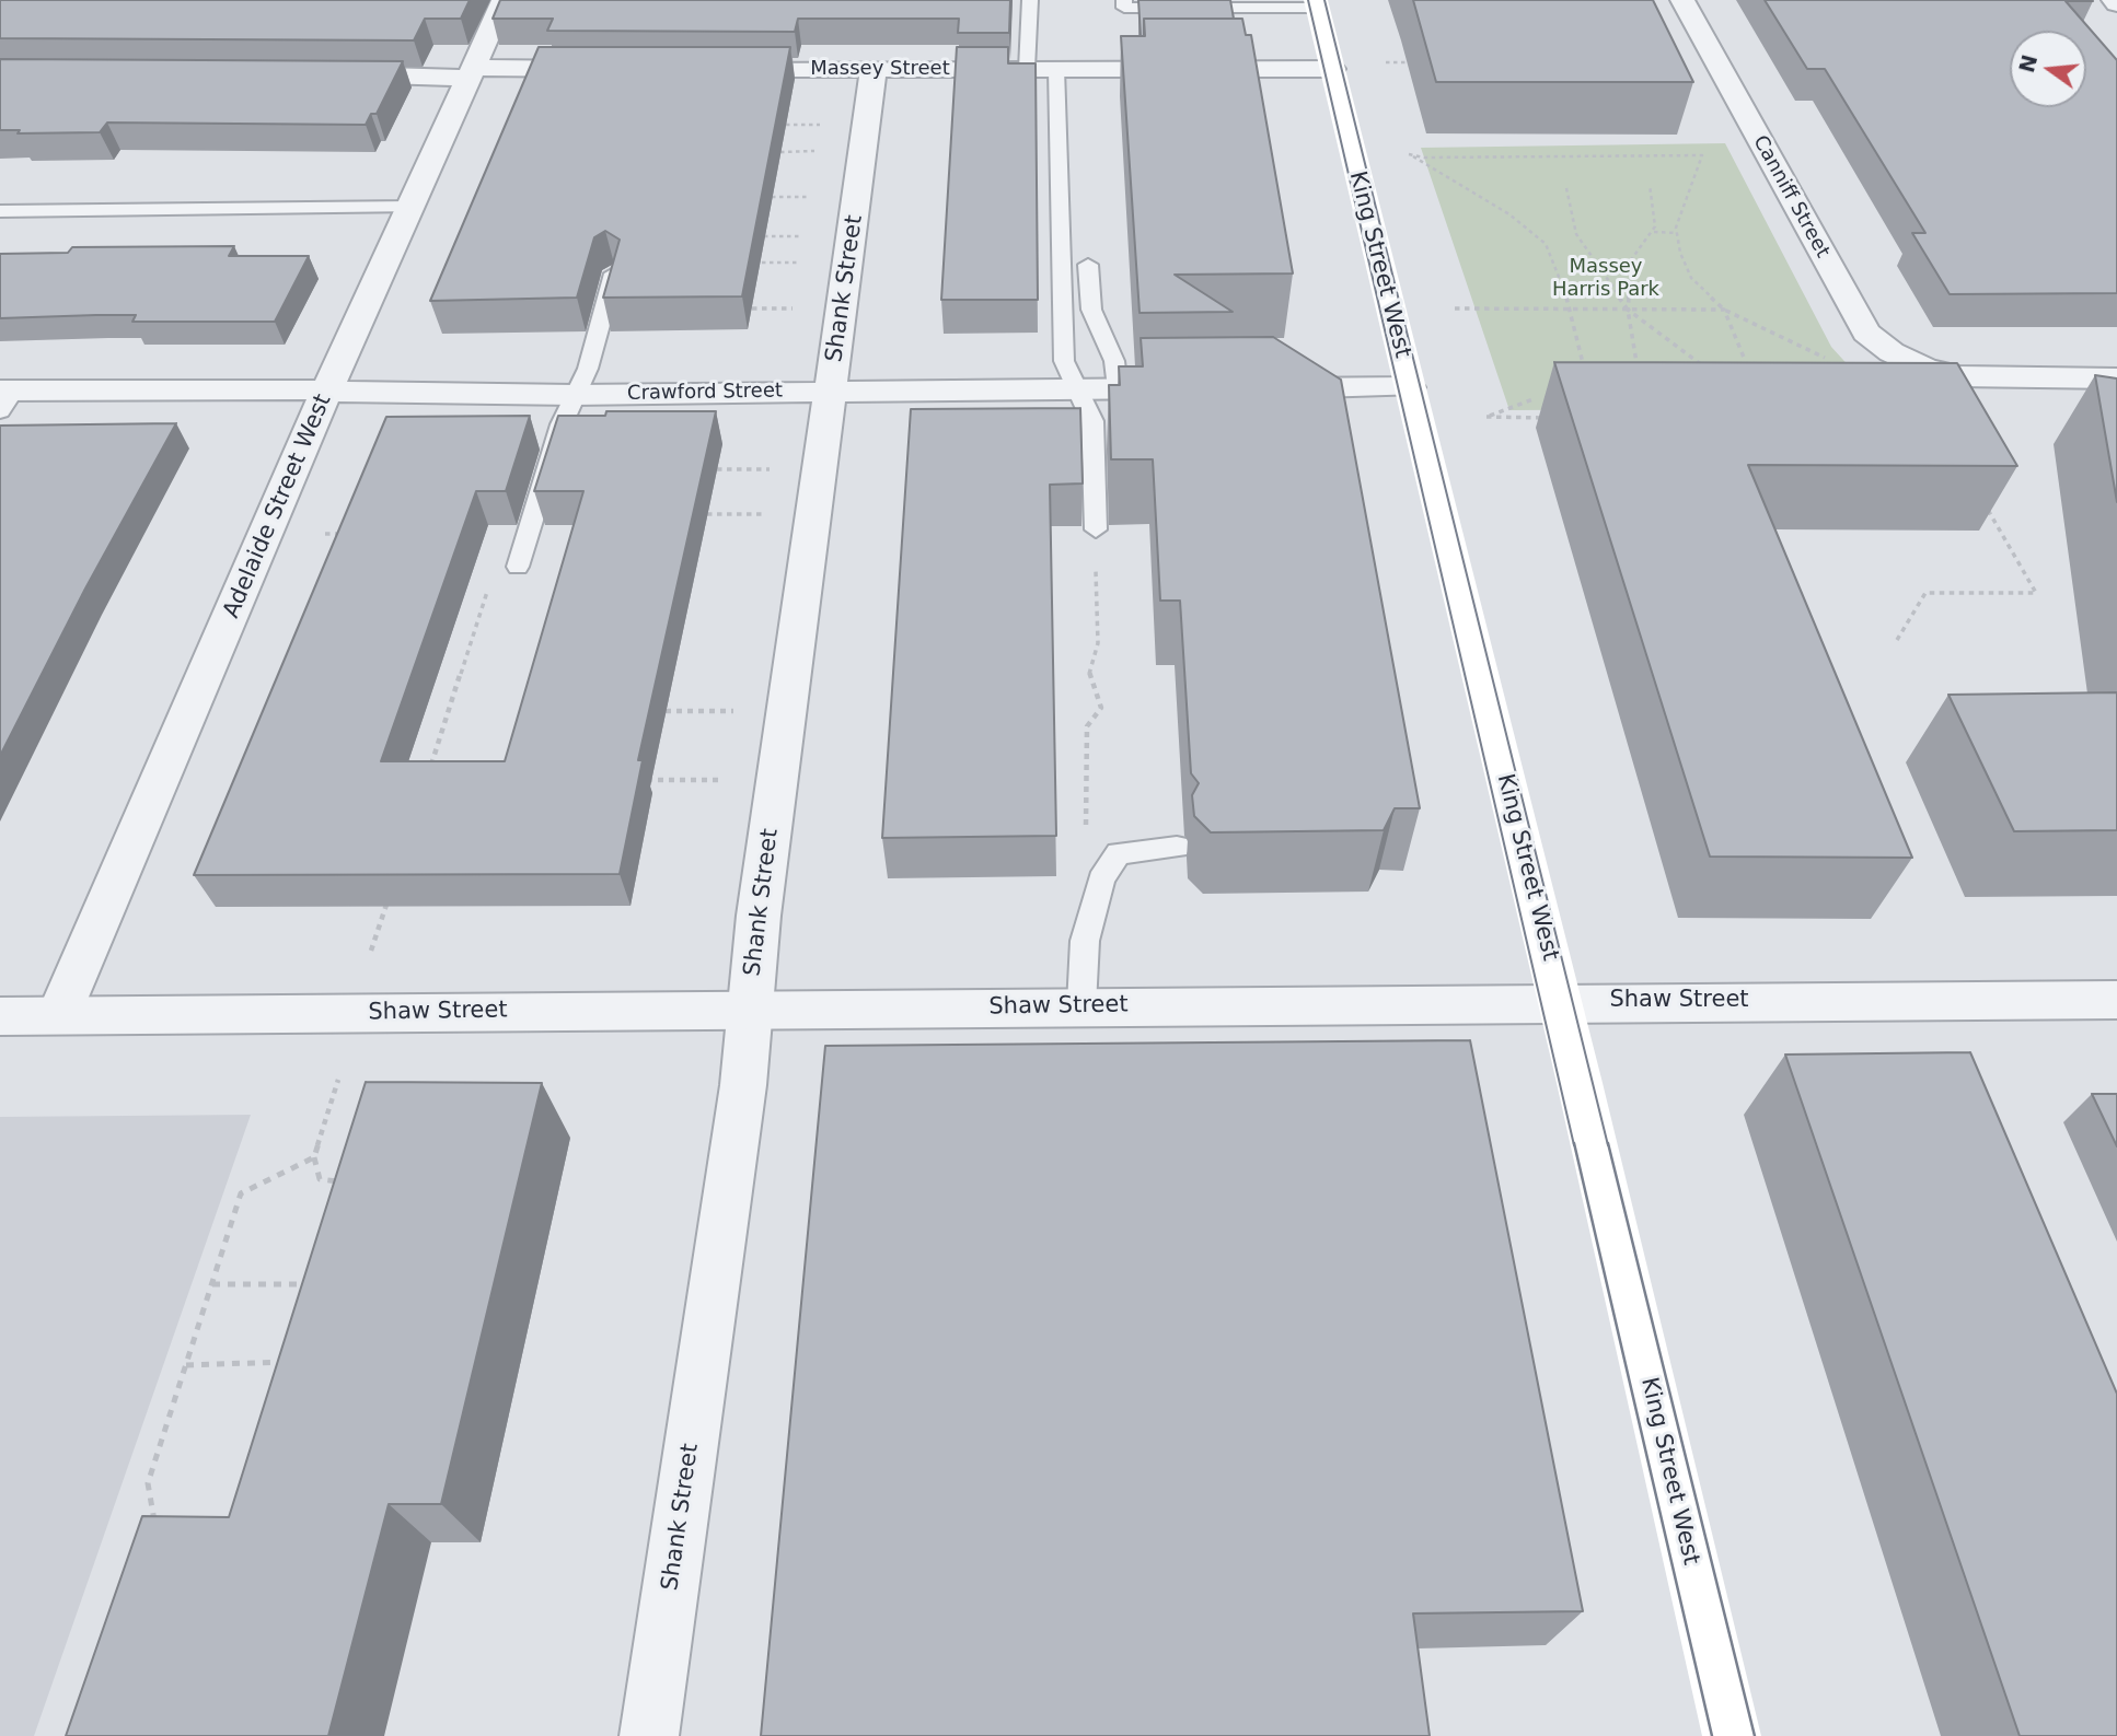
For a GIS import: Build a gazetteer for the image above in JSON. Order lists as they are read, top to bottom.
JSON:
{
  "streets": {
    "main road": ["King Street West"],
    "street": [
      "Massey Street",
      "Canniff Street",
      "Shank Street",
      "Crawford Street",
      "Adelaide Street West",
      "Shaw Street"
    ]
  },
  "crossings": [
    ["Massey Street", "King Street West"],
    ["Massey Street", "Shank Street"],
    ["King Street West", "Shaw Street"],
    ["Shank Street", "Crawford Street"],
    ["Shank Street", "Shaw Street"],
    ["Crawford Street", "Adelaide Street West"],
    ["Adelaide Street West", "Shaw Street"]
  ],
  "parks": ["Massey Harris Park"],
  "north": "left"
}
